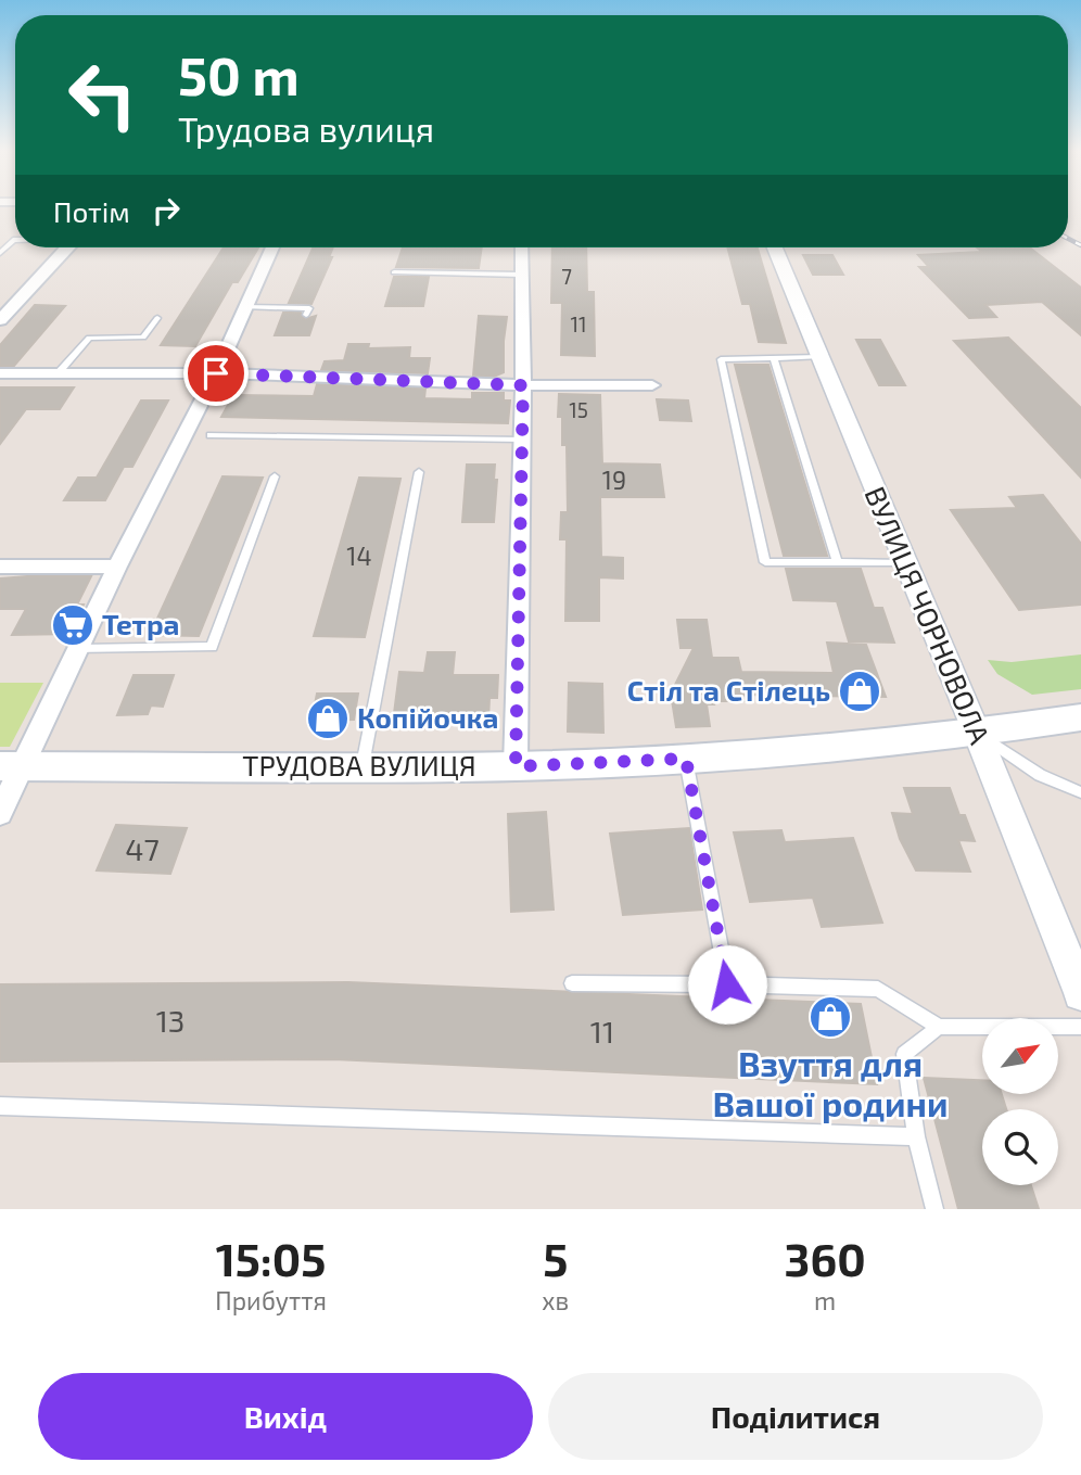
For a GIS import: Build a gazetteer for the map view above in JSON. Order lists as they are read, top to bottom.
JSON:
{
  "streets": {
    "main road": ["ТРУДОВА ВУЛИЦЯ"],
    "street": ["ВУЛИЦЯ ЧОРНОВОЛА"]
  },
  "crossings": [
    ["ВУЛИЦЯ ЧОРНОВОЛА", "ТРУДОВА ВУЛИЦЯ"]
  ],
  "places": {
    "supermarket": ["Тетра"],
    "shop": ["Стіл та Стілець", "Копійочка", "Взуття для Вашої родини"]
  },
  "house_numbers": [
    "7",
    "11",
    "15",
    "19",
    "14",
    "47",
    "13",
    "11"
  ],
  "north": "top right",
  "page": {
    "turn": ["50 m", "Трудова вулиця"],
    "then": "Потім",
    "eta": [
      "15:05",
      "Прибуття",
      "5",
      "хв",
      "360",
      "m"
    ],
    "buttons": ["Вихід", "Поділитися"]
  }
}
